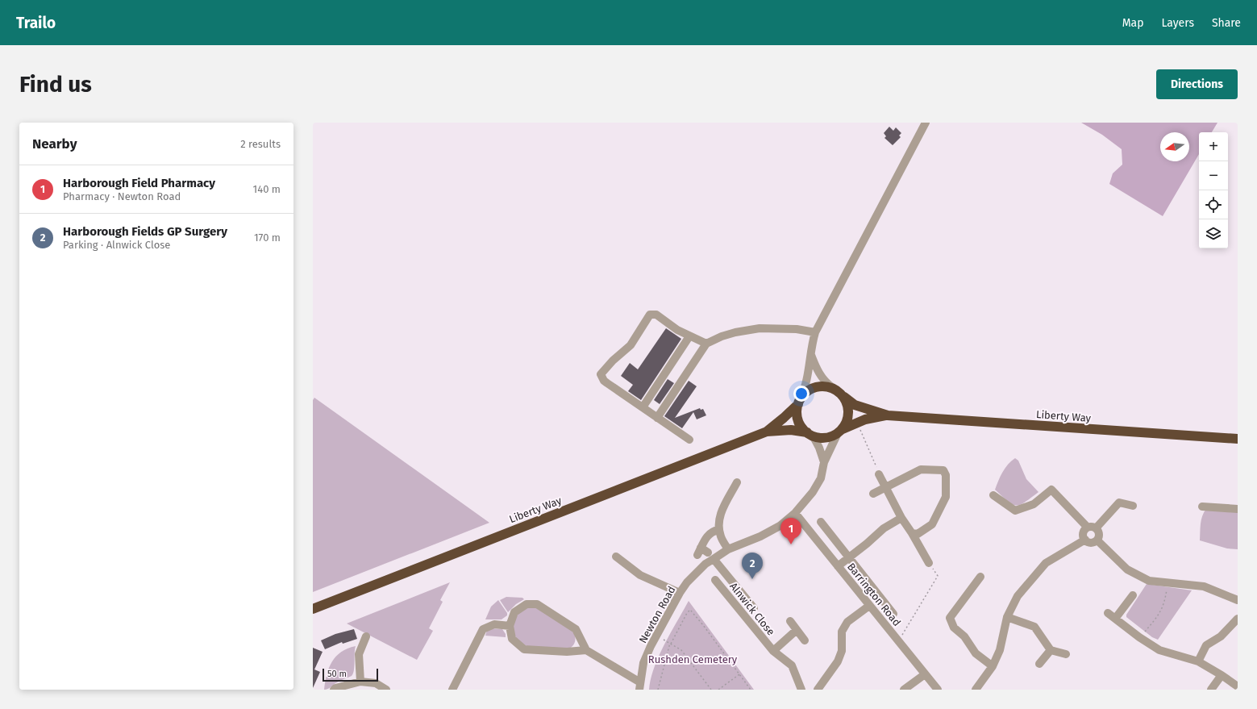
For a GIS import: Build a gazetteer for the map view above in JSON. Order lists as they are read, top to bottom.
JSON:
{
  "streets": {
    "highway": ["Liberty Way"],
    "street": ["Barrington Road", "Alnwick Close", "Newton Road"]
  },
  "crossings": [
    ["Liberty Way", "Newton Road"],
    ["Barrington Road", "Newton Road"]
  ],
  "parks": ["Rushden Cemetery"],
  "scale_bar": "50 m",
  "north": "left",
  "page": {
    "header": "Trailo",
    "nav": ["Map", "Layers", "Share"],
    "buttons": "Directions",
    "title": "Find us",
    "heading": ["Nearby", "2 results"],
    "map_buttons": ["+", "−"],
    "list": [
      {
        "mark": "1",
        "name": "Harborough Field Pharmacy",
        "note": "Pharmacy · Newton Road",
        "value": "140 m"
      },
      {
        "mark": "2",
        "name": "Harborough Fields GP Surgery",
        "note": "Parking · Alnwick Close",
        "value": "170 m"
      }
    ],
    "pins": ["1", "2"],
    "scale": "50 m"
  }
}
